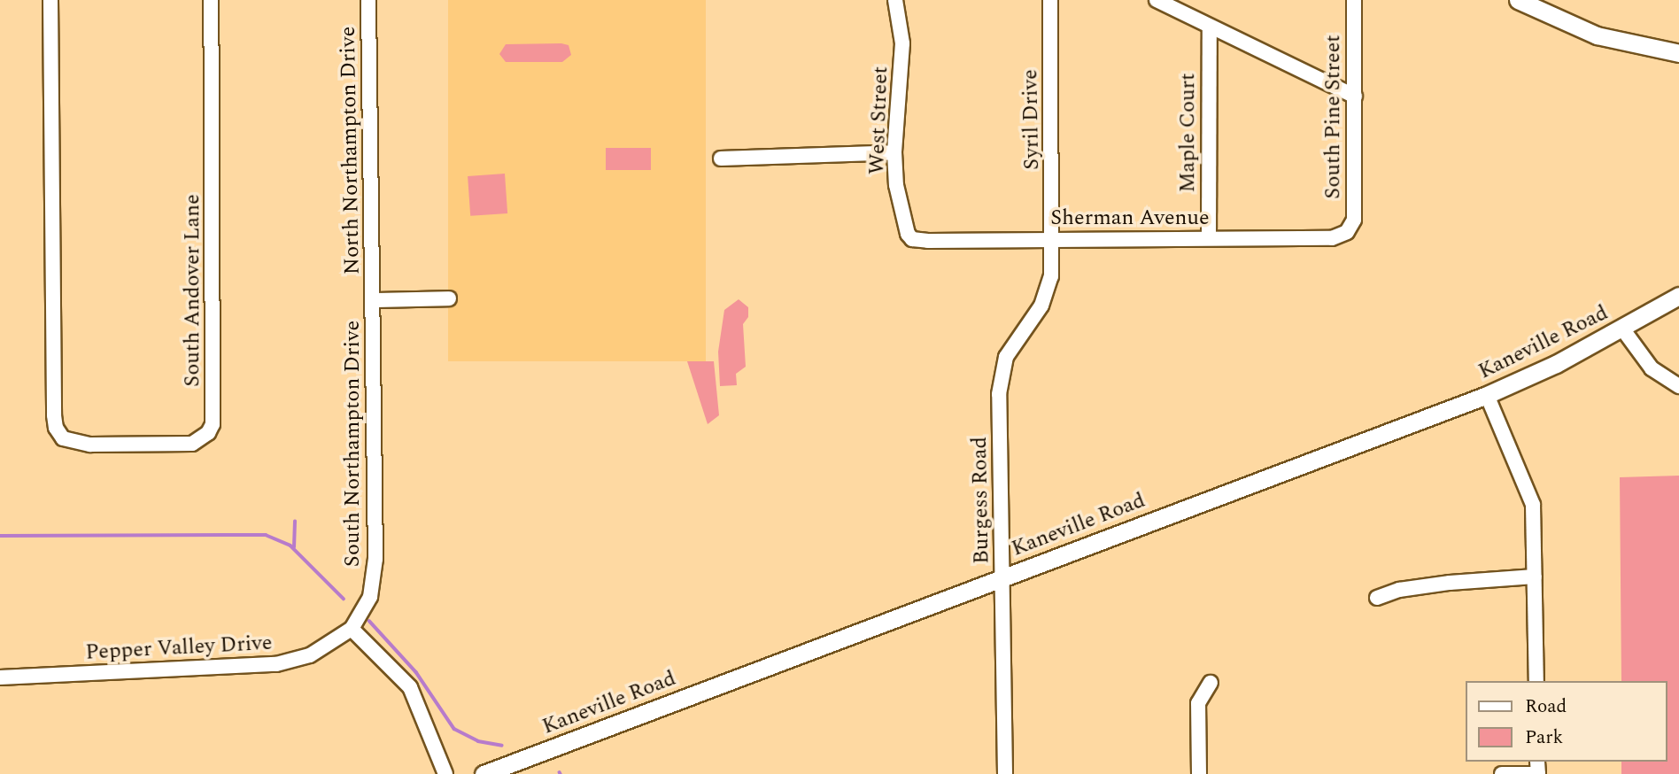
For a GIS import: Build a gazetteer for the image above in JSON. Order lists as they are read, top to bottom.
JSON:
{
  "streets": {
    "main road": ["Kaneville Road"],
    "street": [
      "South Pine Street",
      "Syril Drive",
      "West Street",
      "Maple Court",
      "North Northampton Drive",
      "Sherman Avenue",
      "South Andover Lane",
      "South Northampton Drive",
      "Burgess Road",
      "Pepper Valley Drive"
    ]
  },
  "crossings": [
    ["South Pine Street", "Sherman Avenue"],
    ["Syril Drive", "Sherman Avenue"],
    ["Syril Drive", "Burgess Road"],
    ["West Street", "Sherman Avenue"],
    ["Maple Court", "Sherman Avenue"],
    ["North Northampton Drive", "South Northampton Drive"],
    ["Sherman Avenue", "Burgess Road"],
    ["Kaneville Road", "Burgess Road"],
    ["South Northampton Drive", "Pepper Valley Drive"]
  ],
  "legend": ["Road", "Park"]
}
